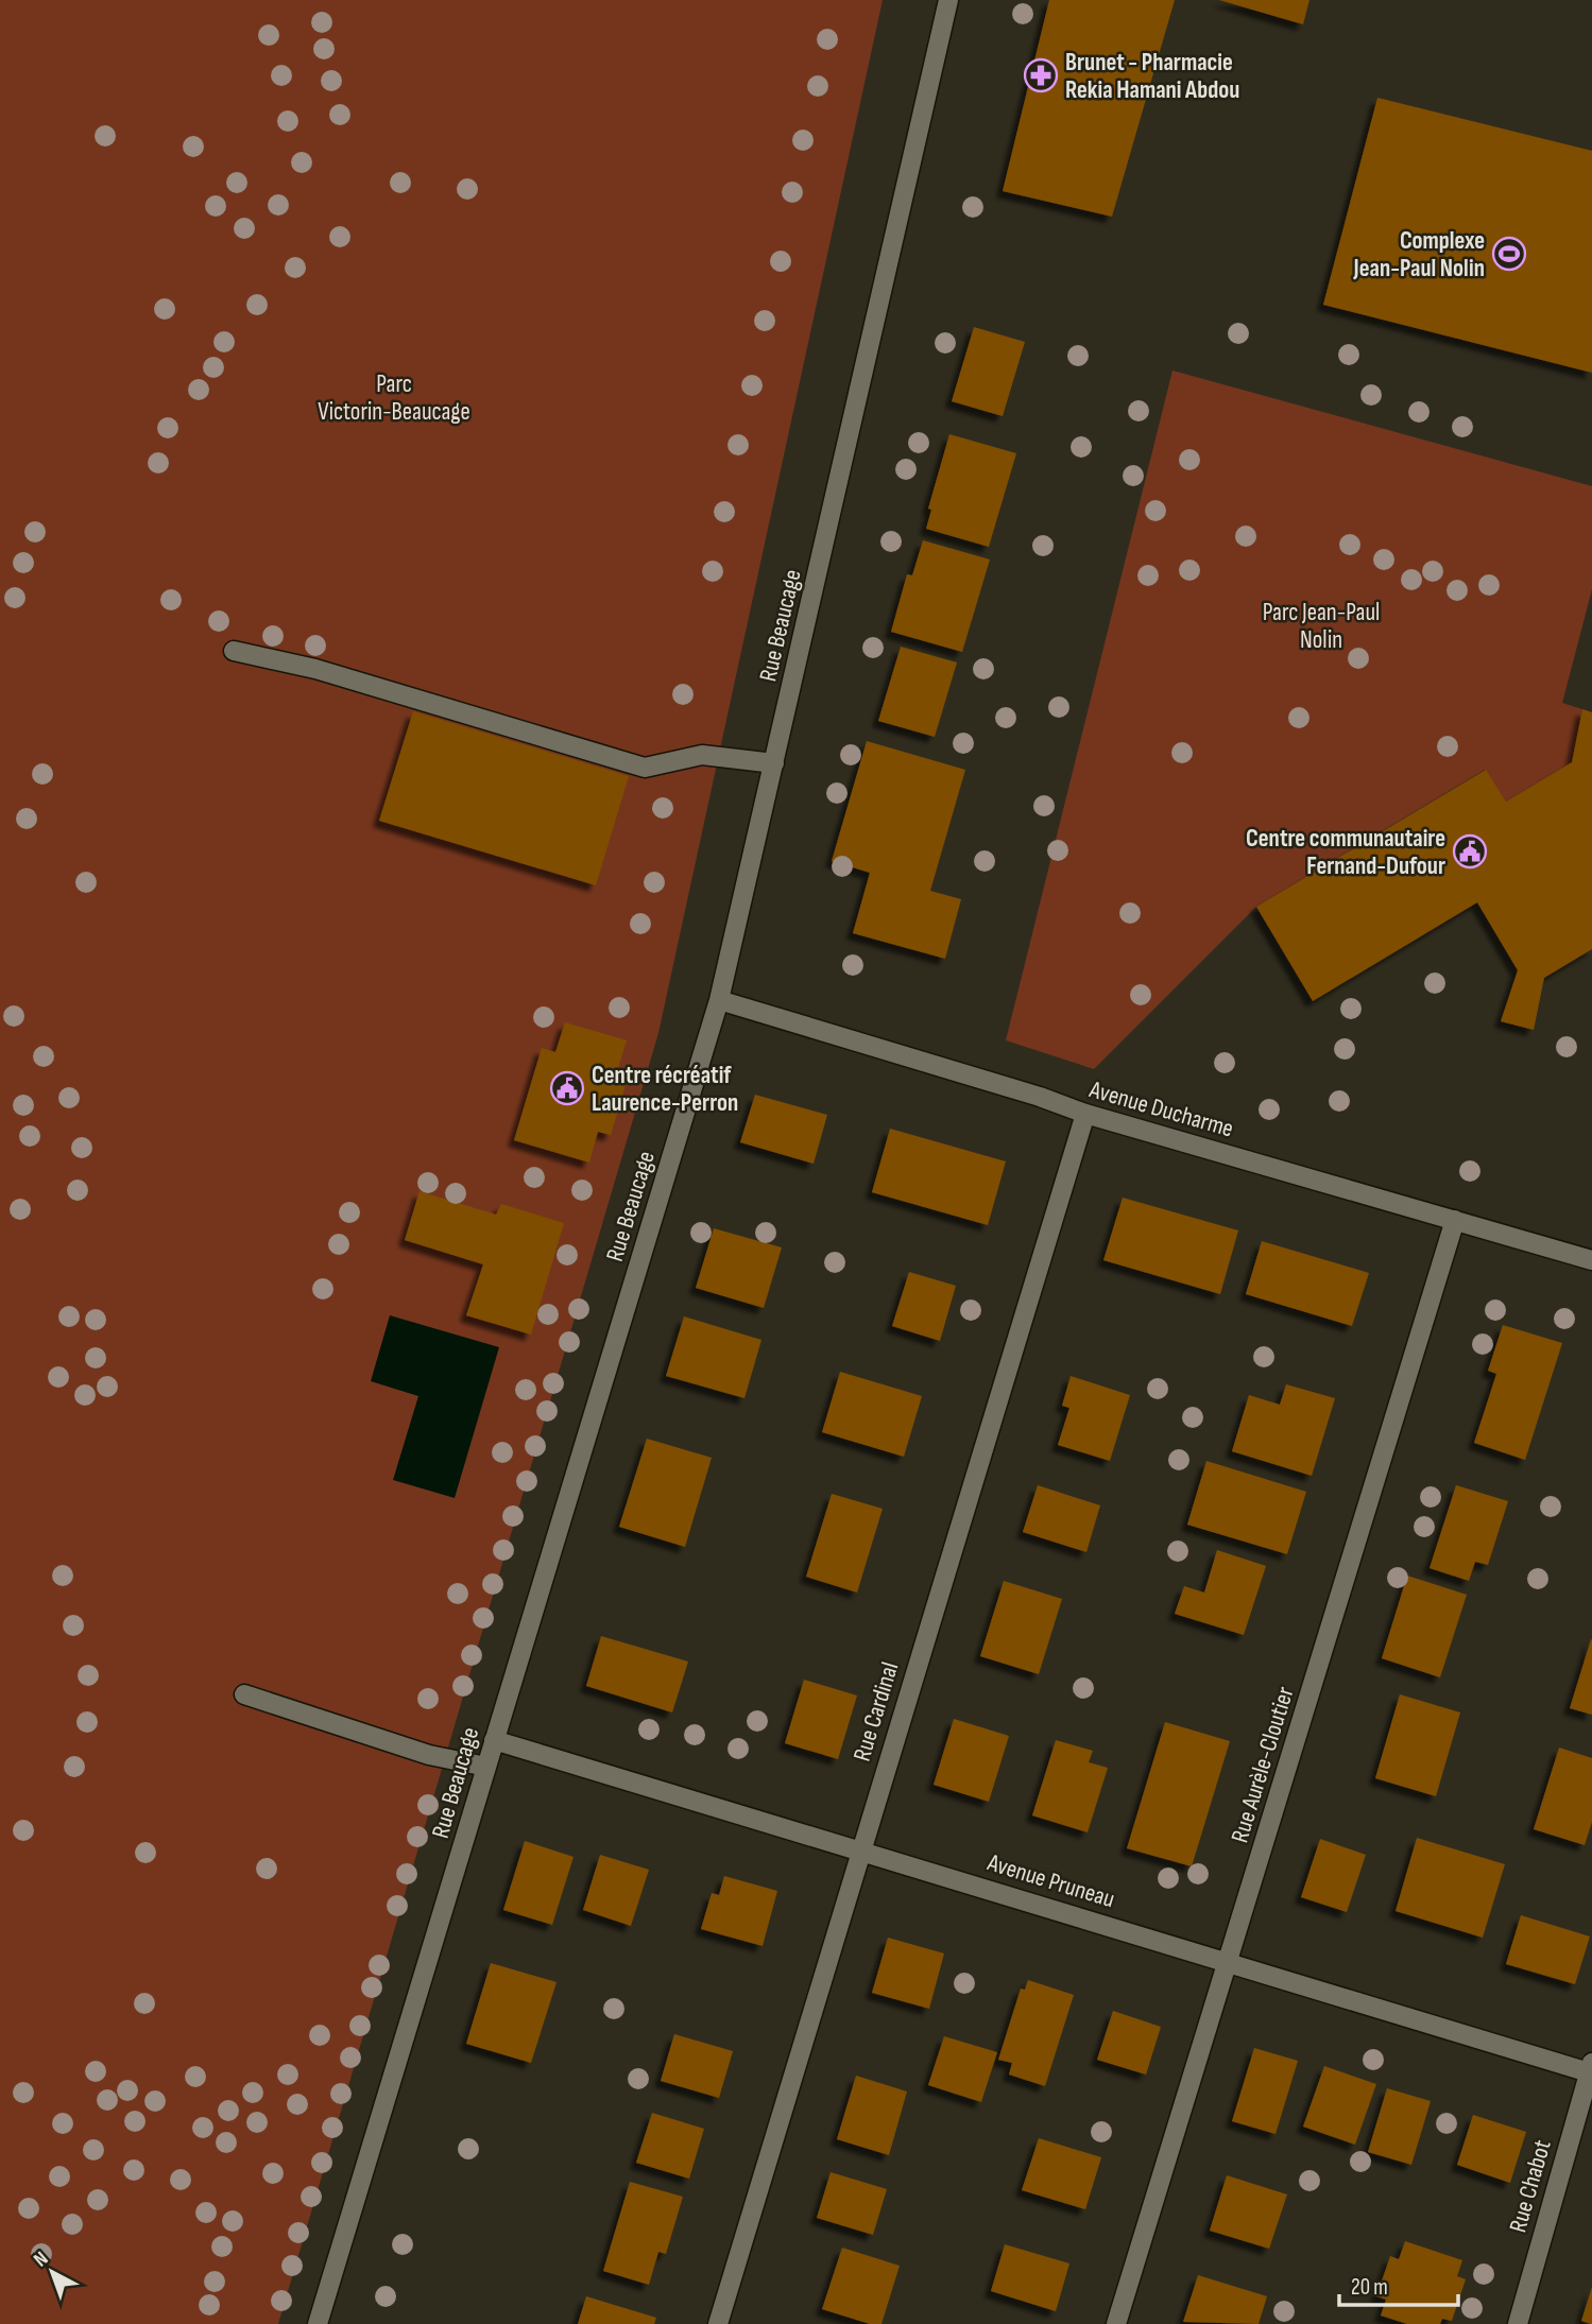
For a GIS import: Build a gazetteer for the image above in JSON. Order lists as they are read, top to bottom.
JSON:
{
  "streets": {
    "street": [
      "Rue Beaucage",
      "Avenue Ducharme",
      "Rue Cardinal",
      "Rue Aurèle-Cloutier",
      "Avenue Pruneau",
      "Rue Chabot"
    ]
  },
  "crossings": [
    ["Rue Beaucage", "Avenue Ducharme"],
    ["Rue Beaucage", "Avenue Pruneau"],
    ["Avenue Ducharme", "Rue Cardinal"],
    ["Avenue Ducharme", "Rue Aurèle-Cloutier"],
    ["Rue Cardinal", "Avenue Pruneau"],
    ["Rue Aurèle-Cloutier", "Avenue Pruneau"],
    ["Avenue Pruneau", "Rue Chabot"]
  ],
  "parks": ["Parc Victorin-Beaucage", "Parc Jean-Paul Nolin"],
  "places": {
    "pharmacy": ["Brunet - Pharmacie Rekia Hamani Abdou"],
    "sports": ["Complexe Jean-Paul Nolin"],
    "public building": ["Centre communautaire Fernand-Dufour", "Centre récréatif Laurence-Perron"]
  },
  "scale_bar": "20 m",
  "north": "top left"
}
